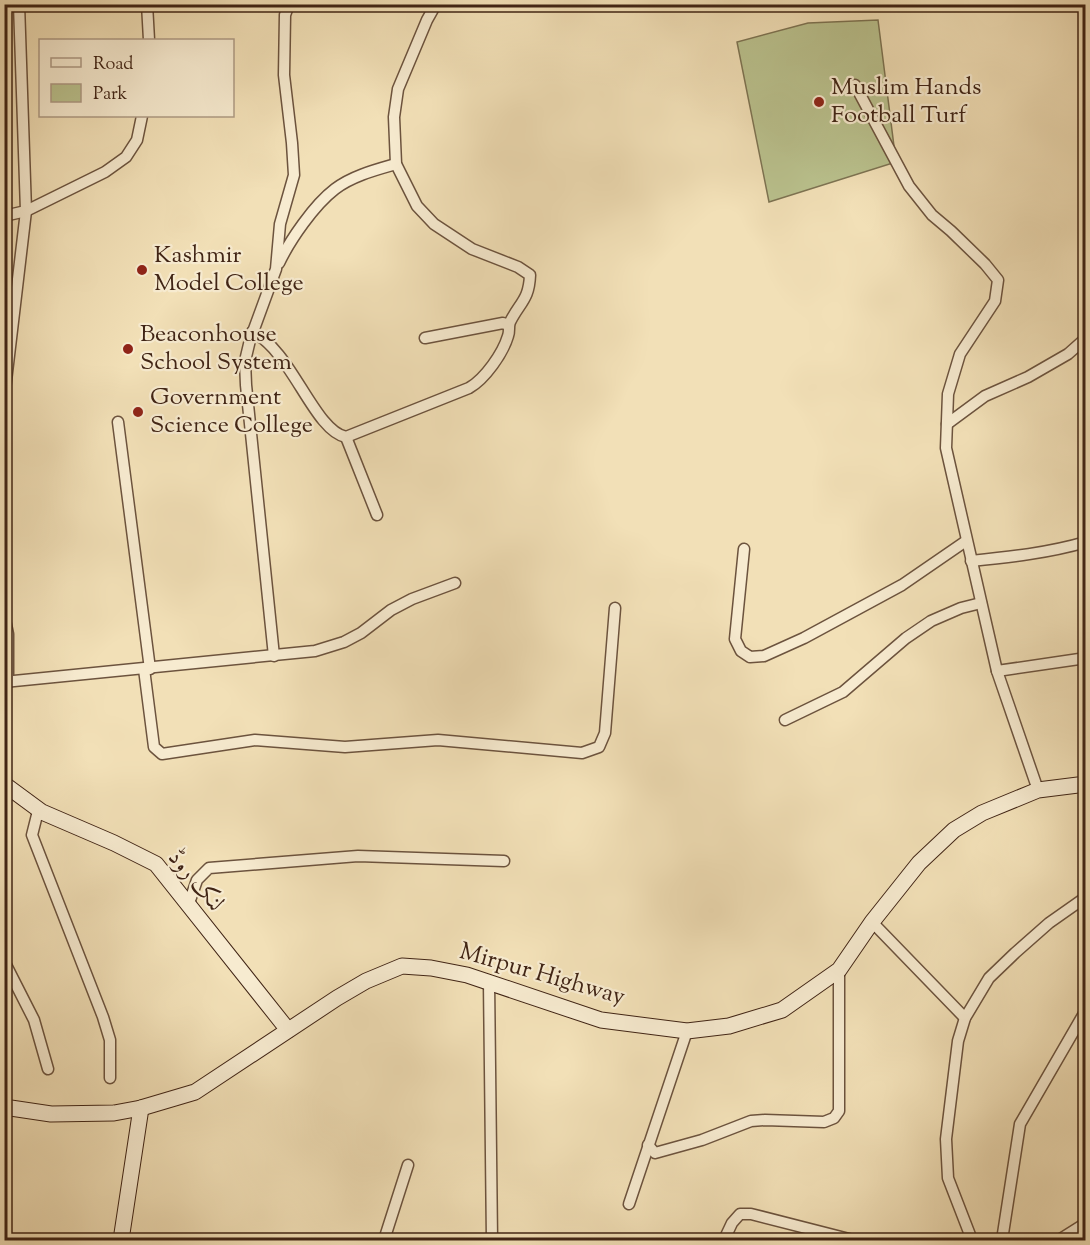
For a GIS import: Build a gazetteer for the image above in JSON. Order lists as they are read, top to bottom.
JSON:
{
  "streets": {
    "main road": ["لنک روڈ", "Mirpur Highway"]
  },
  "crossings": [
    ["لنک روڈ", "Mirpur Highway"]
  ],
  "places": [
    "Muslim Hands Football Turf",
    "Kashmir Model College",
    "Beaconhouse School System",
    "Government Science College"
  ],
  "legend": ["Road", "Park"]
}
